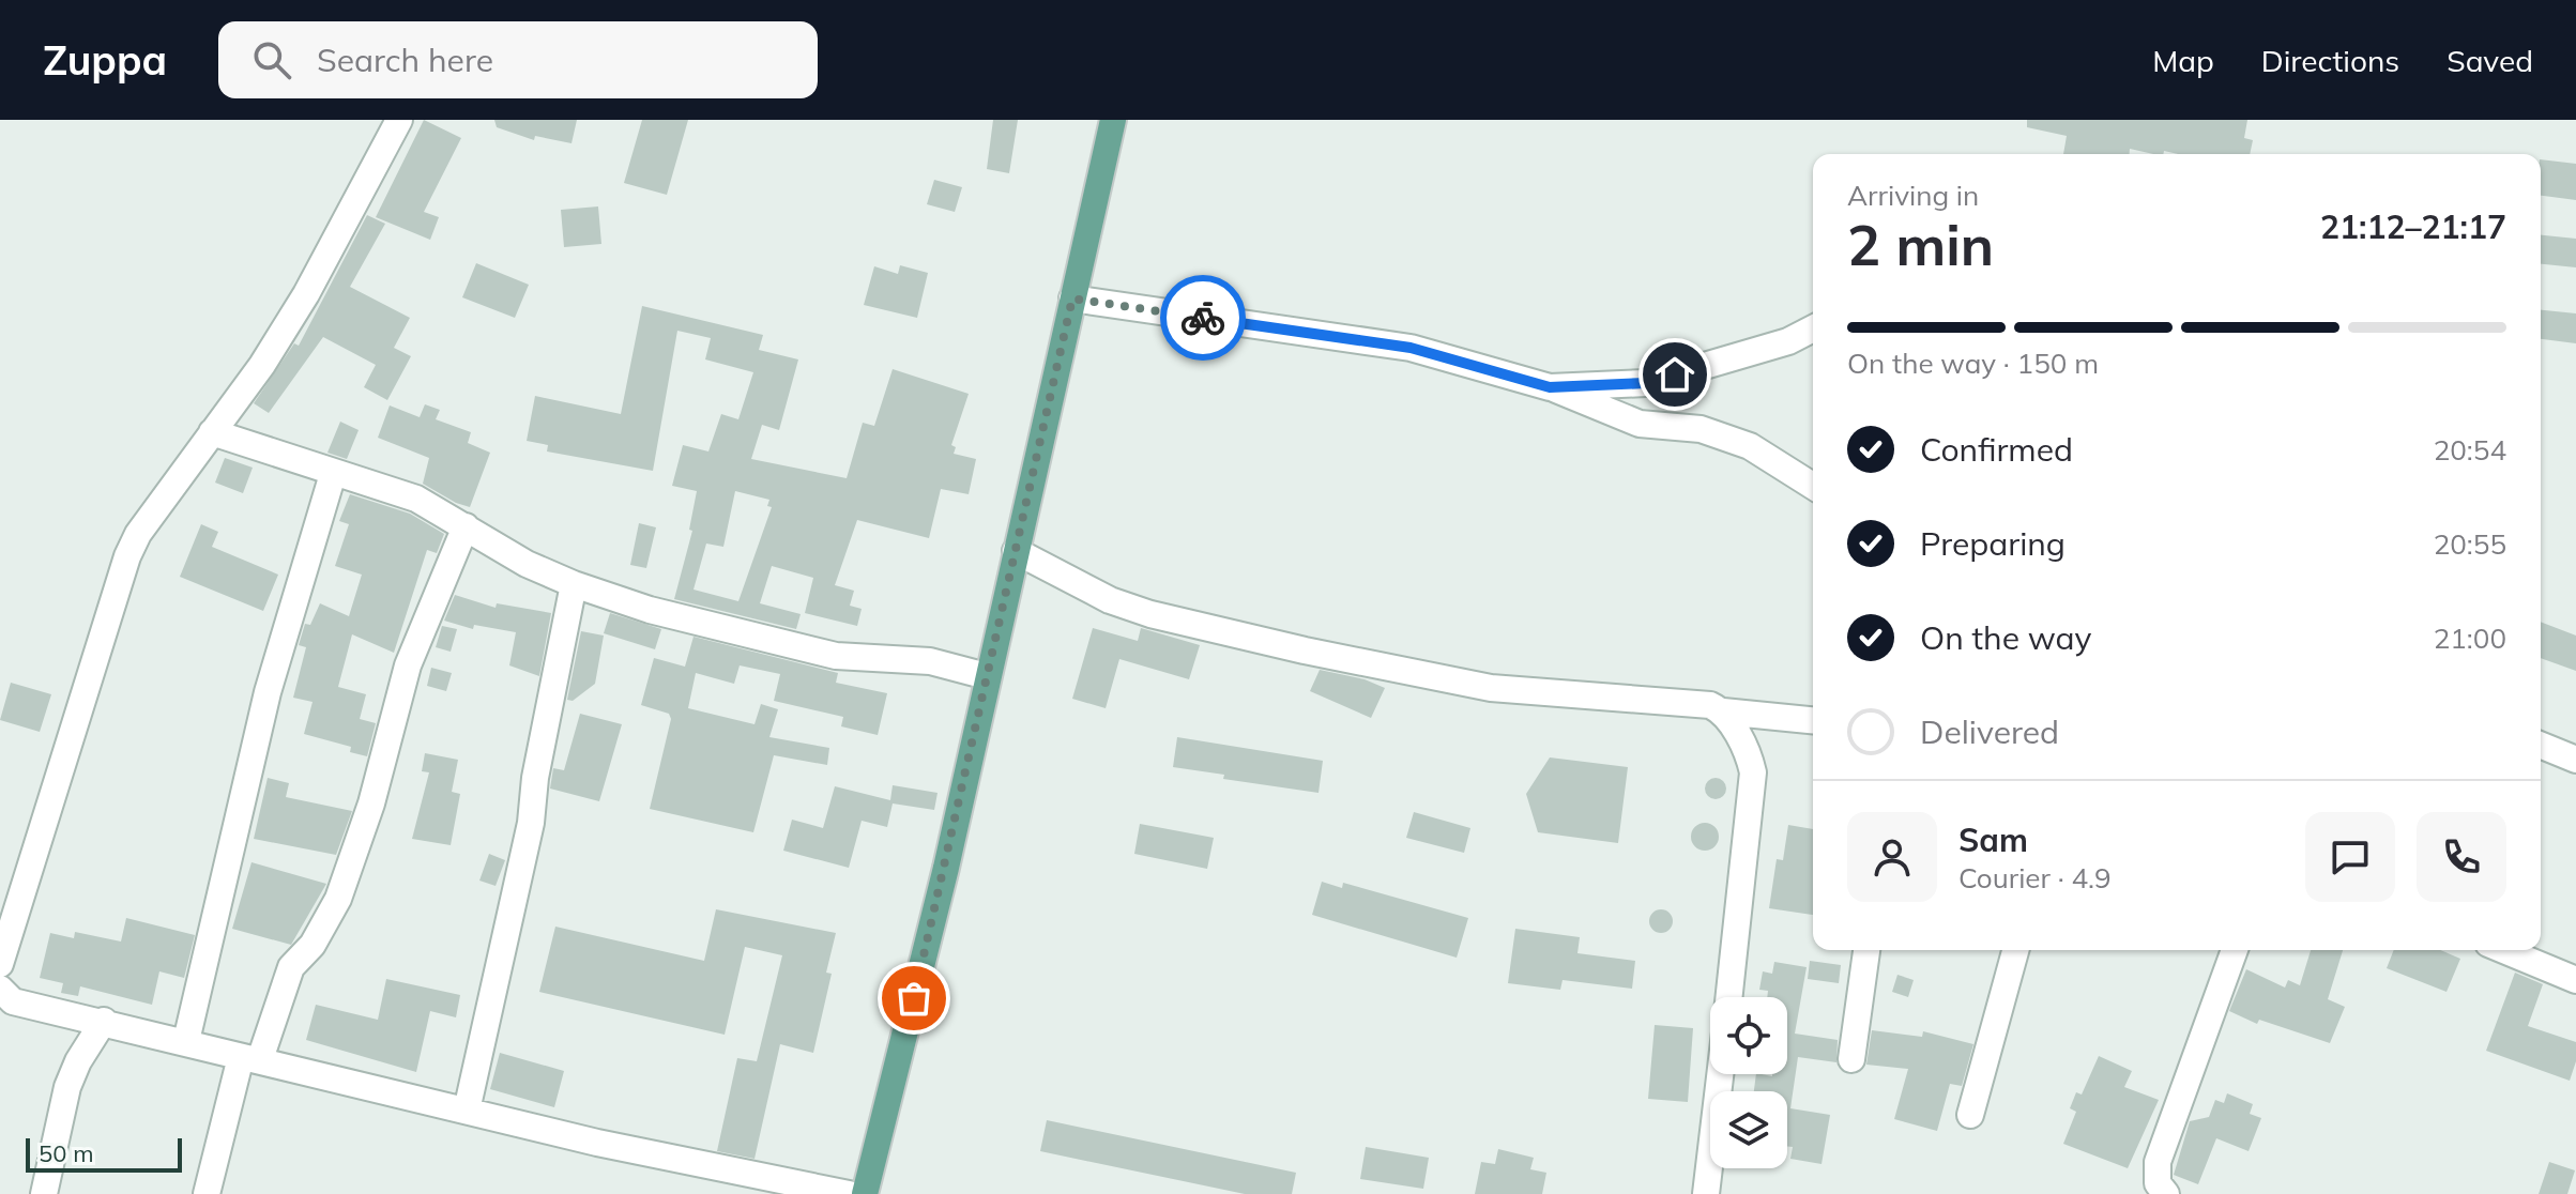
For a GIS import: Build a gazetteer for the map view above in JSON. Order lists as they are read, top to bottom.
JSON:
{
  "scale_bar": "50 m",
  "page": {
    "header": "Zuppa",
    "search": "Search here",
    "nav": ["Map", "Directions", "Saved"],
    "heading": ["2 min", "Arriving in", "21:12–21:17"],
    "panel": ["Sam", "Courier · 4.9"],
    "bar": "On the way · 150 m",
    "list": [
      ["Confirmed", "20:54"],
      ["Preparing", "20:55"],
      ["On the way", "21:00"],
      "Delivered"
    ],
    "scale": "50 m"
  }
}
